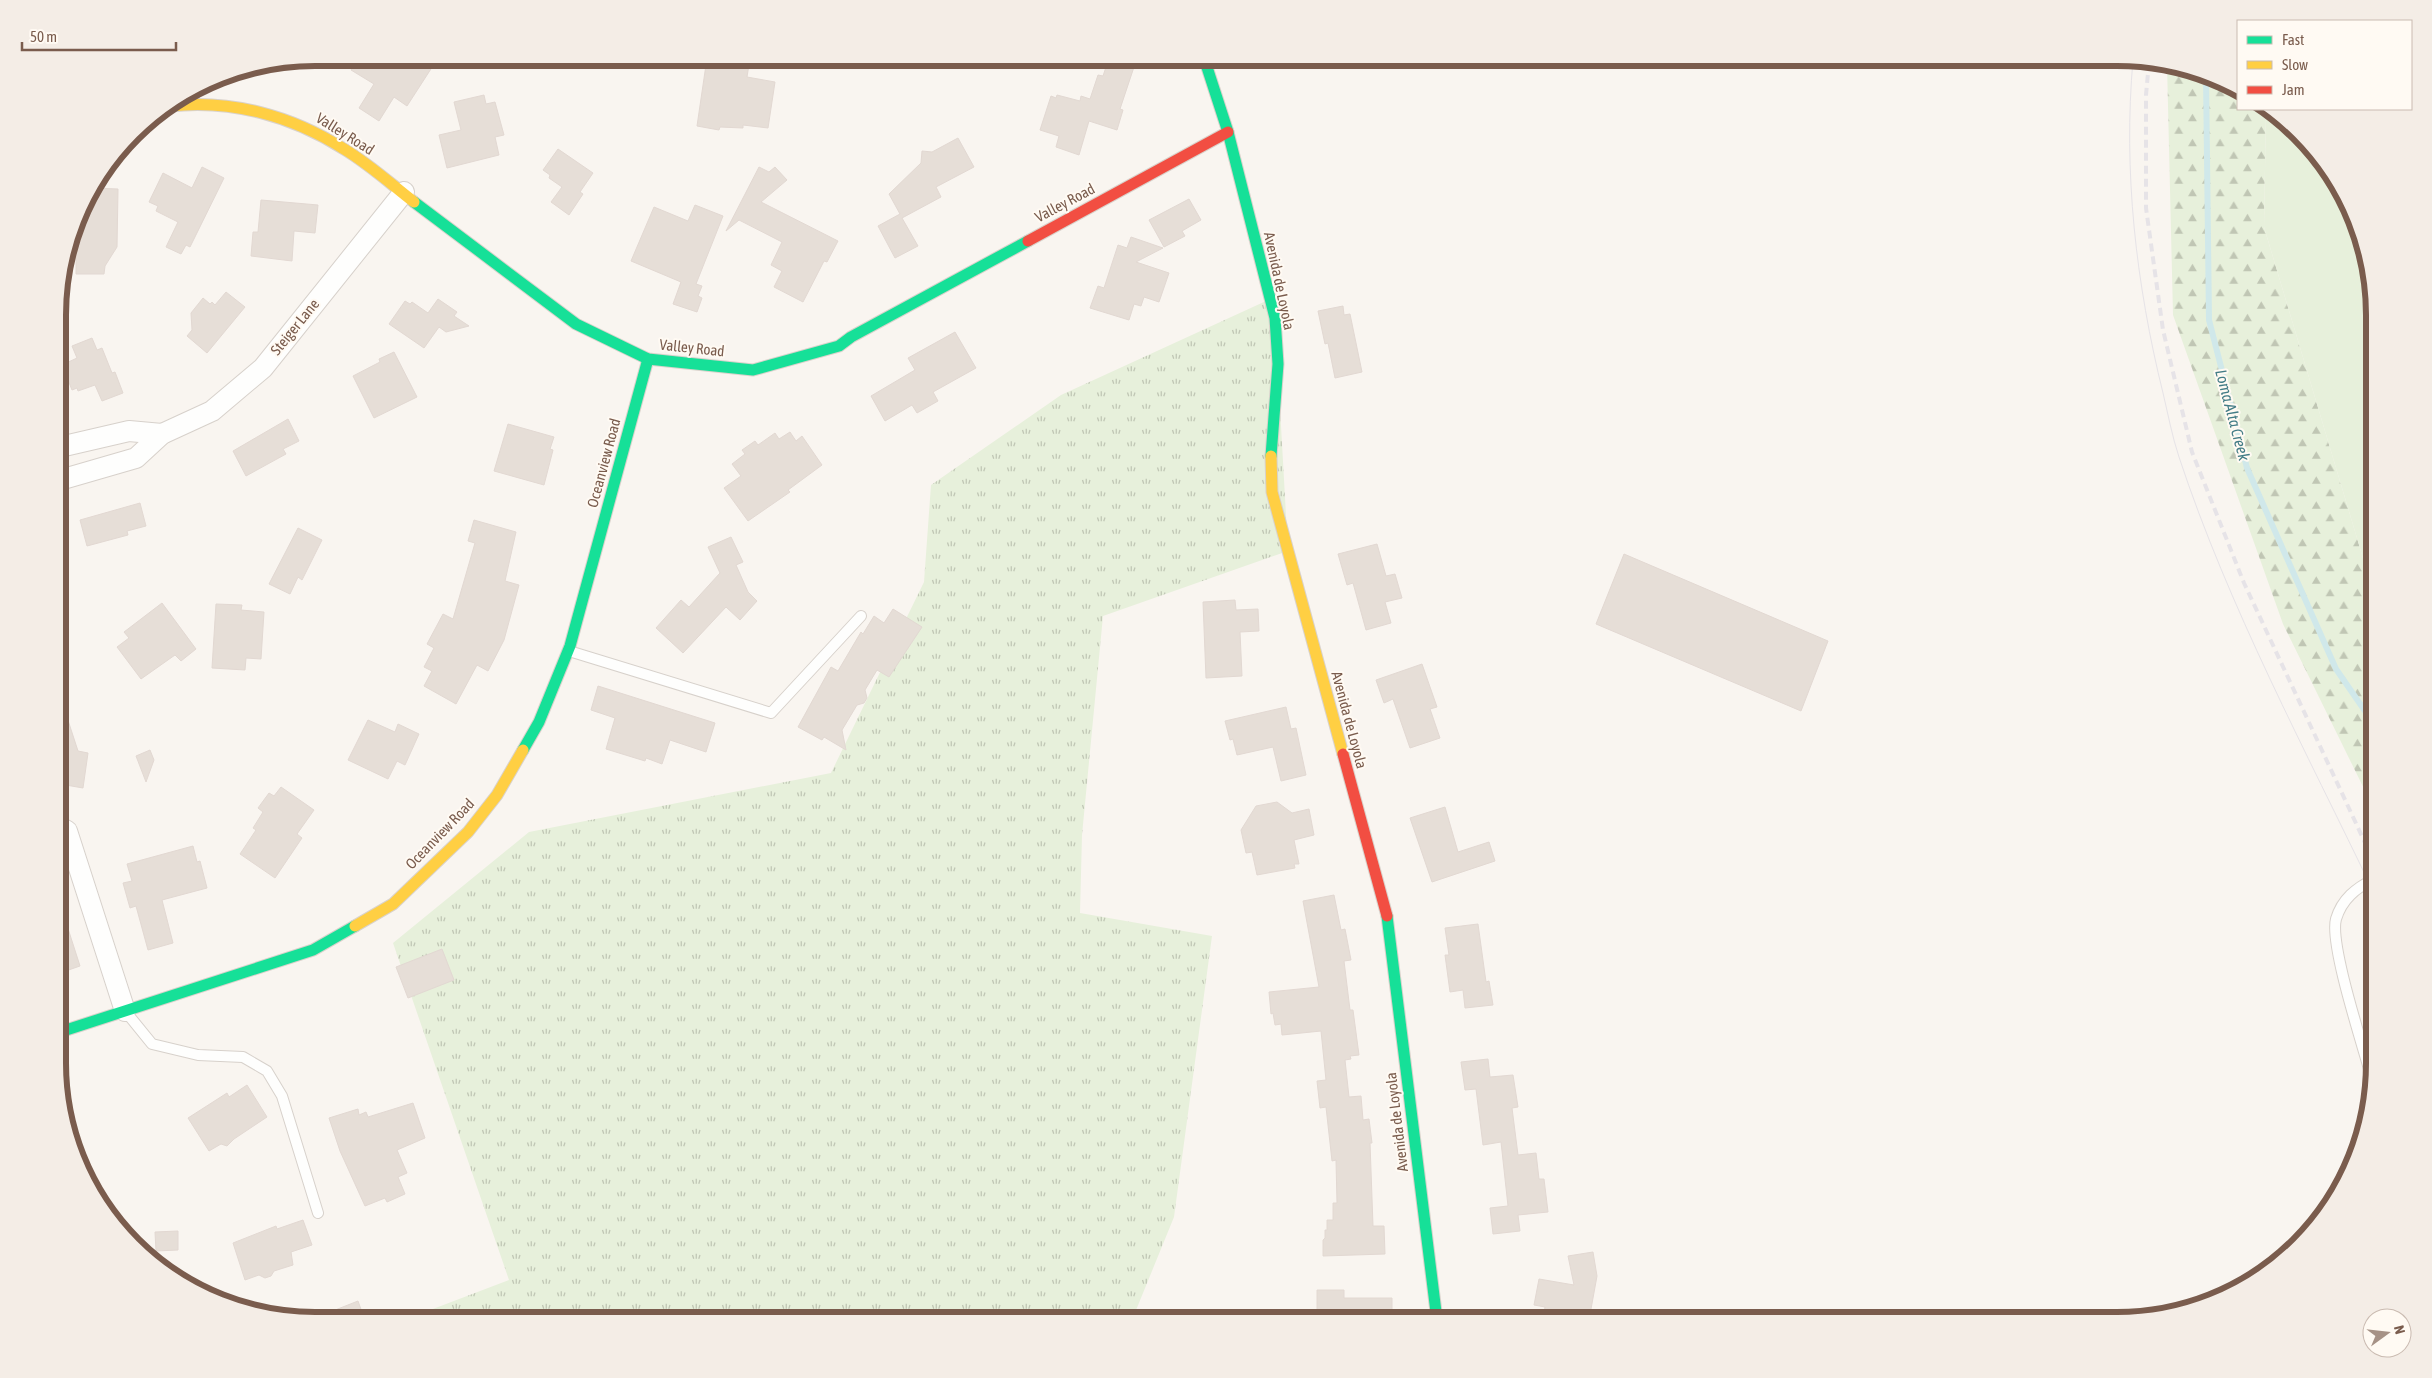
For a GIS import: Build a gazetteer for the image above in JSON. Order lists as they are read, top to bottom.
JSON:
{
  "streets": {
    "street": [
      "Valley Road",
      "Avenida de Loyola",
      "Steiger Lane",
      "Oceanview Road"
    ]
  },
  "crossings": [
    ["Valley Road", "Avenida de Loyola"],
    ["Valley Road", "Steiger Lane"],
    ["Valley Road", "Oceanview Road"]
  ],
  "water": ["Loma Alta Creek"],
  "legend": ["Fast", "Slow", "Jam"],
  "scale_bar": "50 m",
  "north": "right"
}
